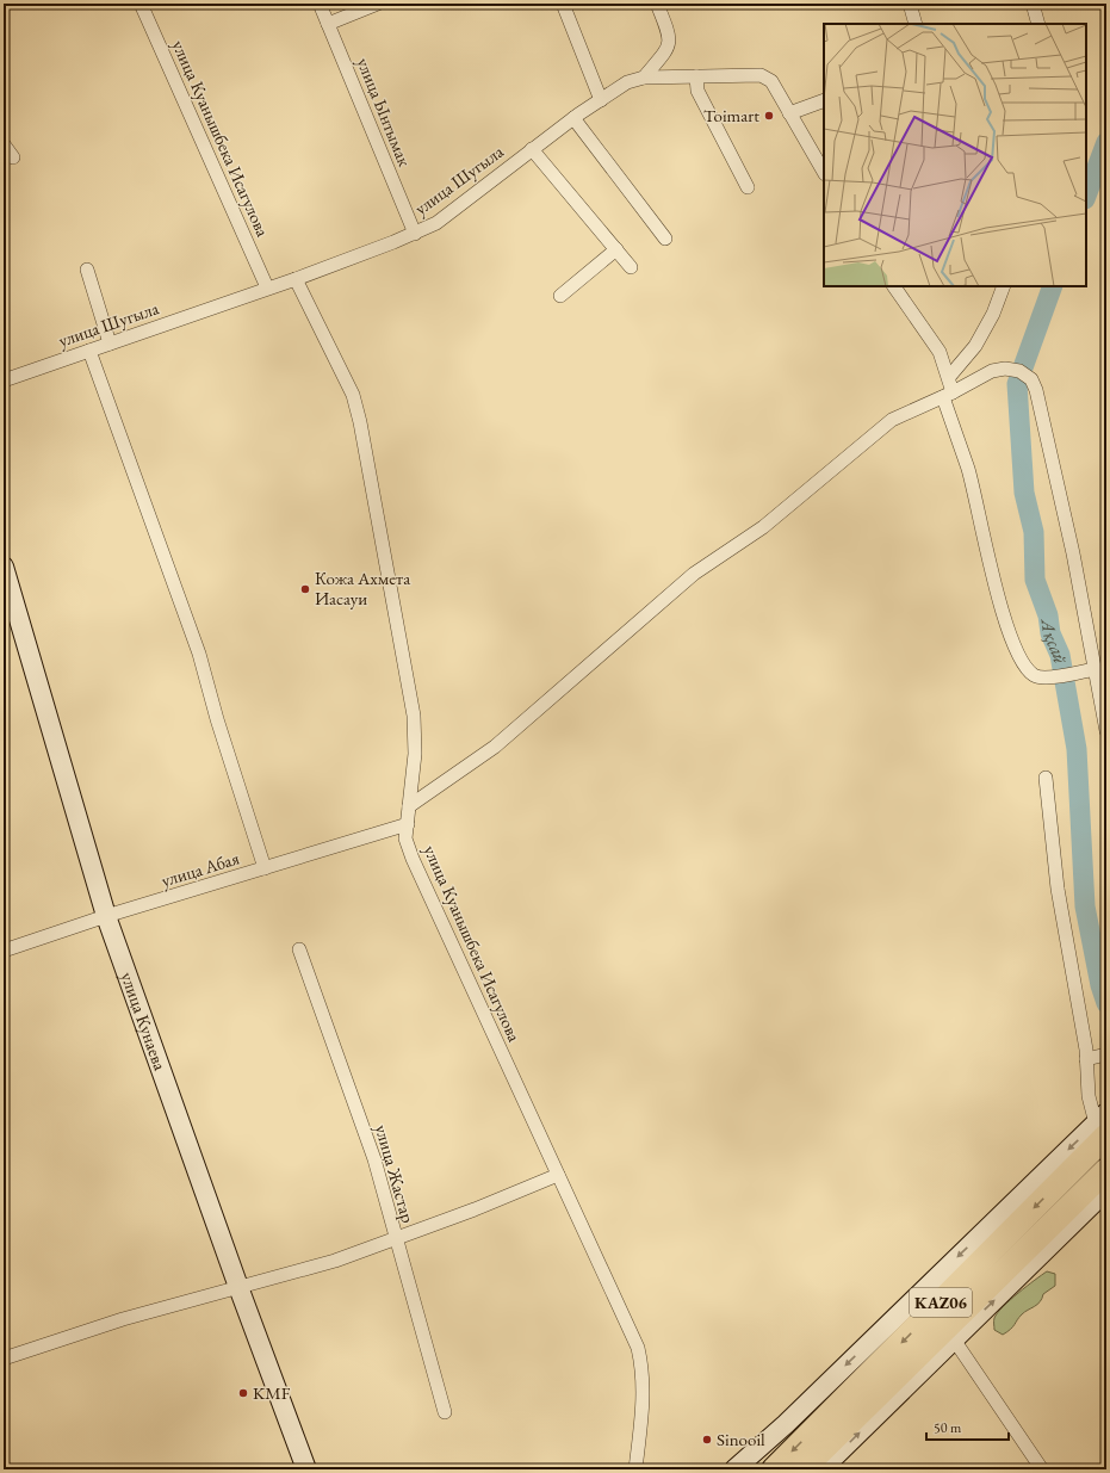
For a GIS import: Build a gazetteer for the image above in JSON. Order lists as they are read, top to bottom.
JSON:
{
  "streets": {
    "highway": ["KАZ06"],
    "main road": ["улица Кунаева"],
    "street": [
      "улица Ынтымак",
      "улица Куанышбека Исагулова",
      "улица Шугыла",
      "улица Абая",
      "улица Жастар"
    ]
  },
  "crossings": [
    ["улица Ынтымак", "улица Шугыла"],
    ["улица Куанышбека Исагулова", "улица Шугыла"],
    ["улица Куанышбека Исагулова", "улица Абая"],
    ["улица Абая", "улица Кунаева"]
  ],
  "water": ["Ақсай"],
  "places": [
    "Toimart",
    "Кожа Ахмета Иасауи",
    "KMF",
    "Sinooil"
  ],
  "scale_bar": "50 m"
}
